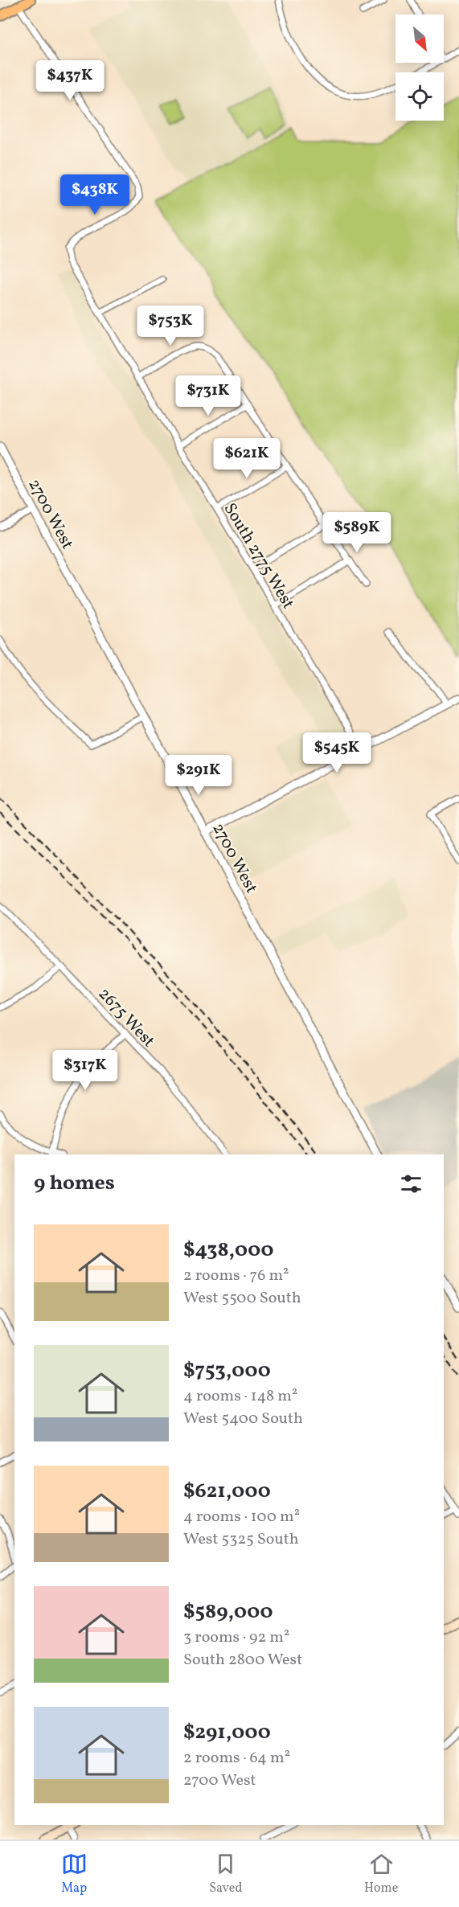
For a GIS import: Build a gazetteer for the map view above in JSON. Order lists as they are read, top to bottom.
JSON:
{
  "streets": {
    "street": ["2700 West", "South 2775 West", "2675 West"]
  },
  "north": "bottom right",
  "page": {
    "price": [
      "$437K",
      "$438K",
      "$753K",
      "$731K",
      "$621K",
      "$589K",
      "$545K",
      "$291K",
      "$317K"
    ],
    "heading": "9 homes",
    "list": [
      {
        "name": "$438,000",
        "note": "2 rooms · 76 m² · West 5500 South"
      },
      {
        "name": "$753,000",
        "note": "4 rooms · 148 m² · West 5400 South"
      },
      {
        "name": "$621,000",
        "note": "4 rooms · 100 m² · West 5325 South"
      },
      {
        "name": "$589,000",
        "note": "3 rooms · 92 m² · South 2800 West"
      },
      {
        "name": "$291,000",
        "note": "2 rooms · 64 m² · 2700 West"
      }
    ],
    "tabs": ["Map", "Saved", "Home"]
  }
}
